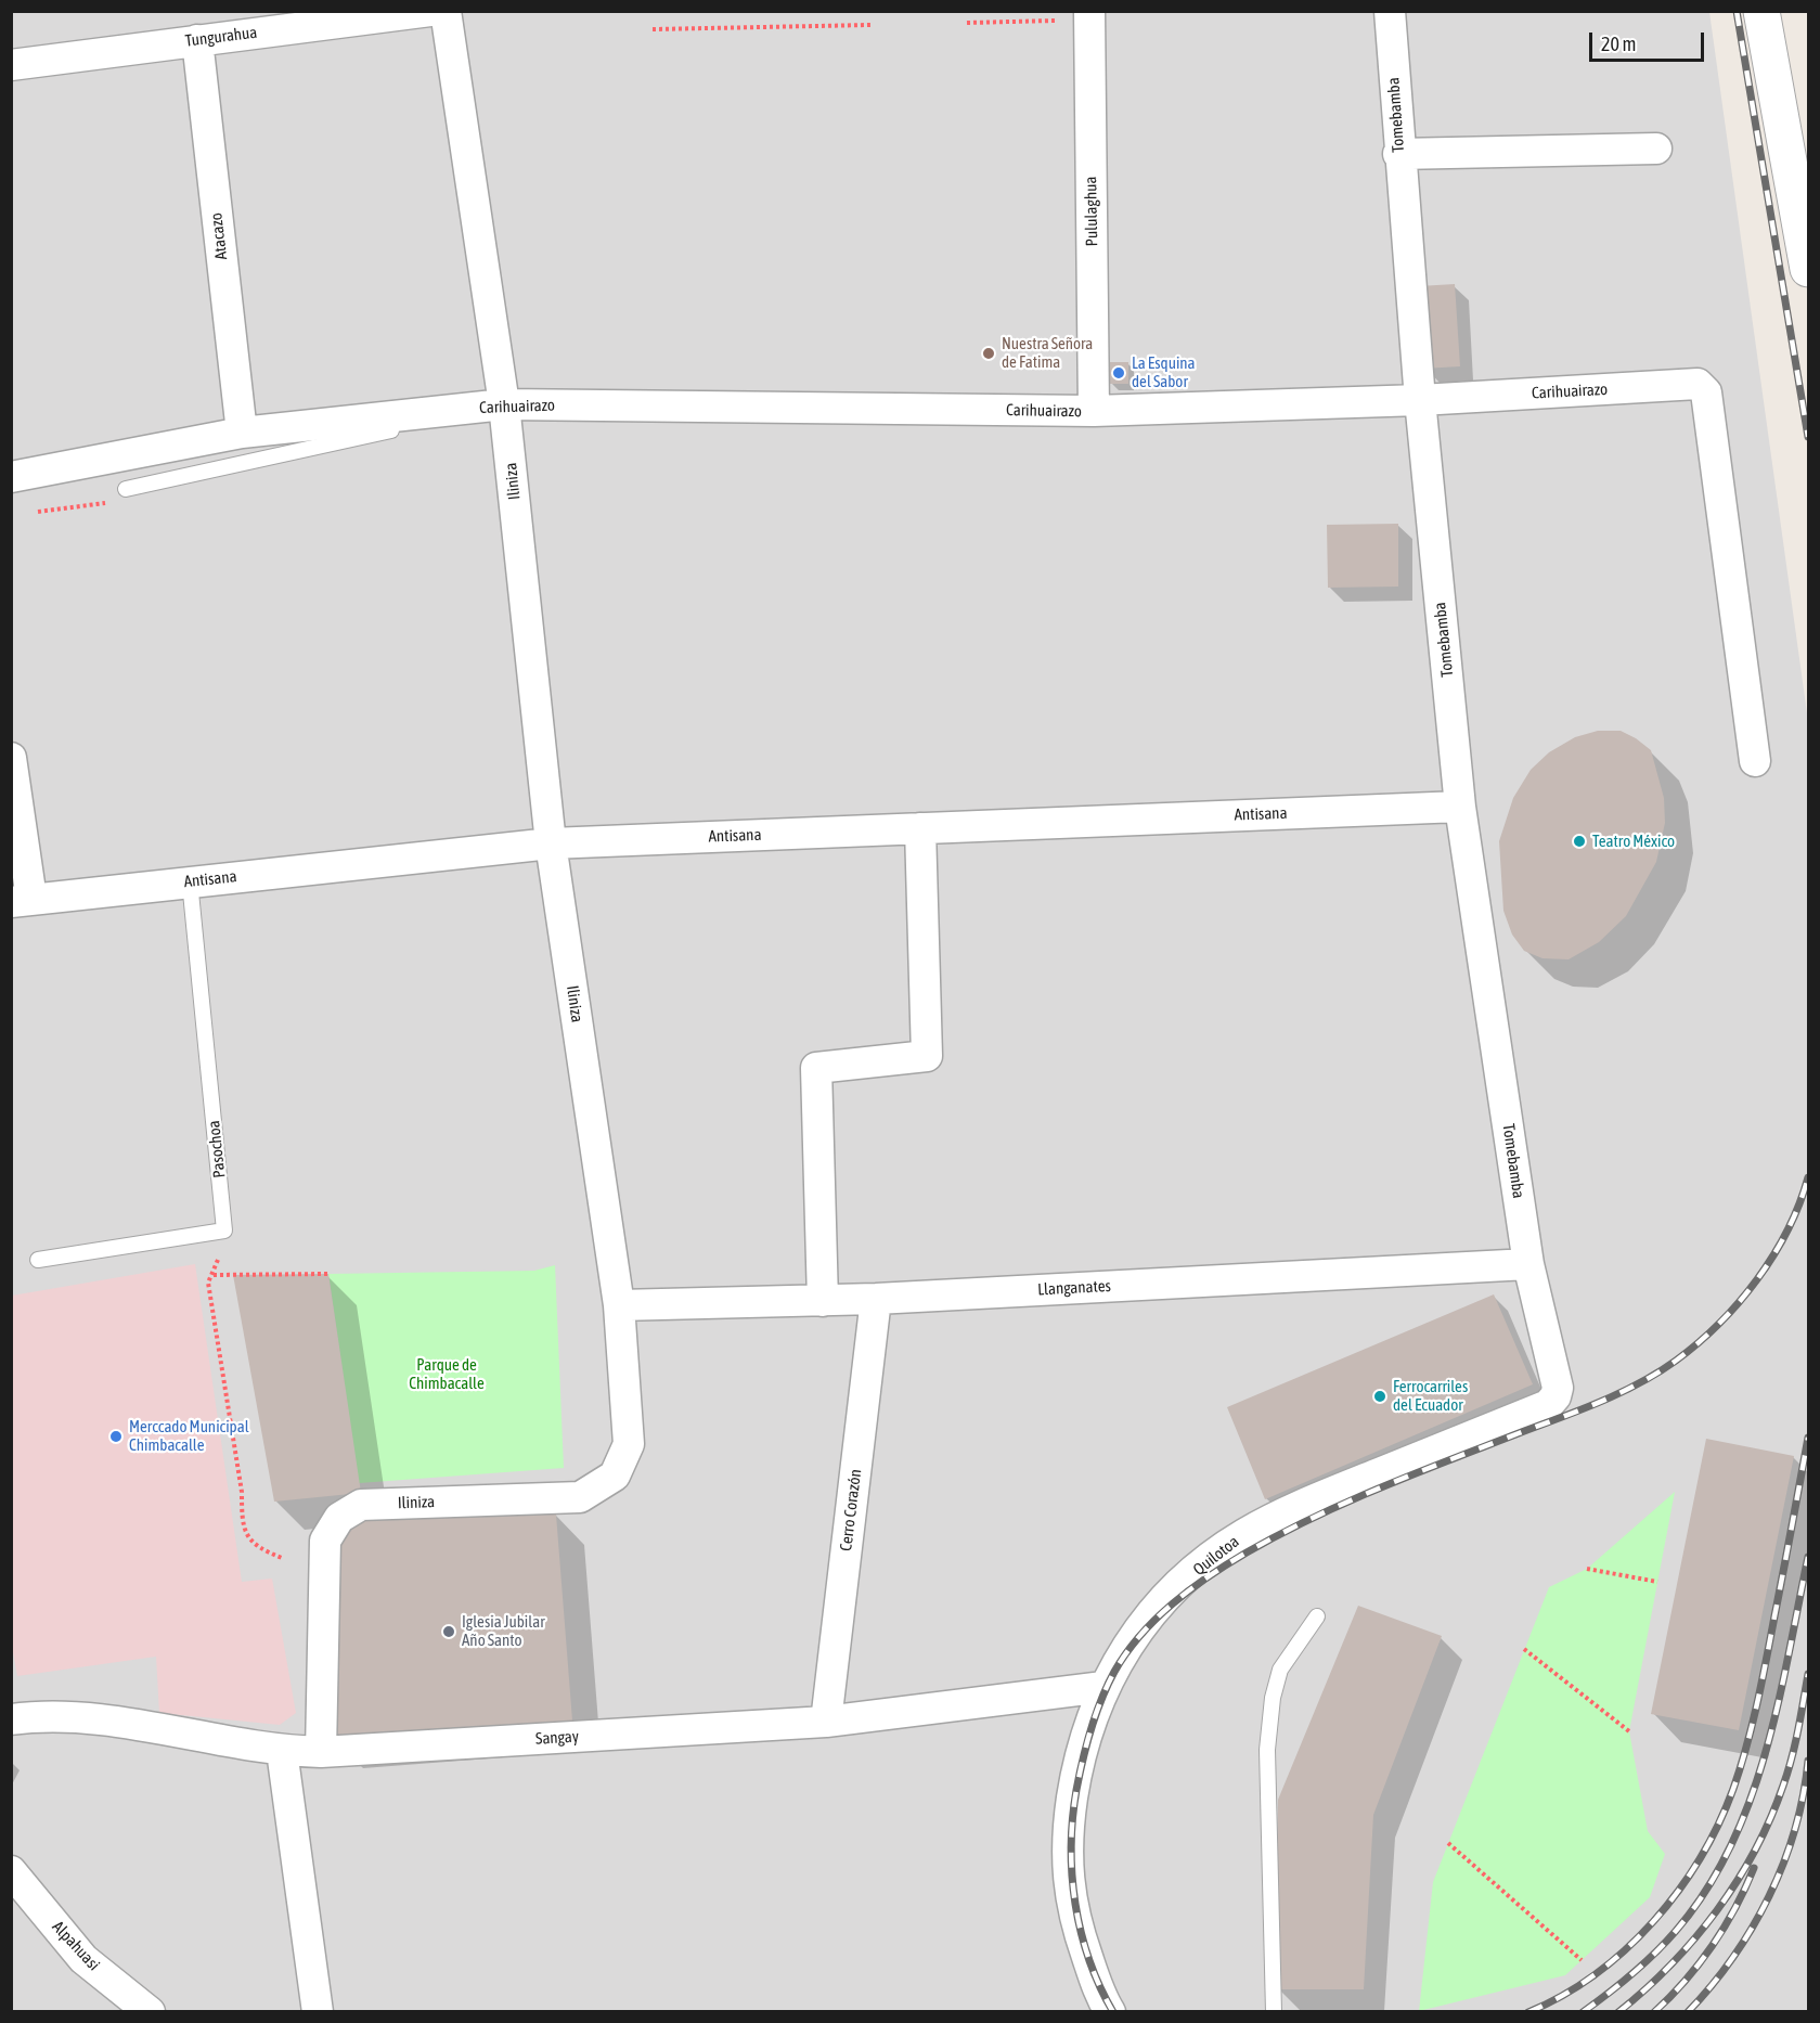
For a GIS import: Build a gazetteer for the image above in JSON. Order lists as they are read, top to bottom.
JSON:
{
  "streets": {
    "street": [
      "Tungurahua",
      "Tomebamba",
      "Pululaghua",
      "Atacazo",
      "Carihuairazo",
      "Iliniza",
      "Antisana",
      "Llanganates",
      "Cerro Corazón",
      "Quilotoa",
      "Sangay",
      "Alpahuasi"
    ],
    "lane": ["Pasochoa"]
  },
  "crossings": [
    ["Tungurahua", "Atacazo"],
    ["Tomebamba", "Carihuairazo"],
    ["Tomebamba", "Antisana"],
    ["Tomebamba", "Llanganates"],
    ["Tomebamba", "Quilotoa"],
    ["Pululaghua", "Carihuairazo"],
    ["Atacazo", "Carihuairazo"],
    ["Carihuairazo", "Iliniza"],
    ["Iliniza", "Antisana"],
    ["Iliniza", "Llanganates"],
    ["Iliniza", "Sangay"],
    ["Antisana", "Pasochoa"],
    ["Llanganates", "Cerro Corazón"],
    ["Llanganates", "Quilotoa"],
    ["Cerro Corazón", "Sangay"],
    ["Quilotoa", "Sangay"]
  ],
  "parks": ["Parque de Chimbacalle"],
  "places": [
    "Nuestra Señora de Fatima",
    "La Esquina del Sabor",
    "Teatro México",
    "Ferrocarriles del Ecuador",
    "Merccado Municipal Chimbacalle",
    "Iglesia Jubilar Año Santo"
  ],
  "scale_bar": "20 m"
}
